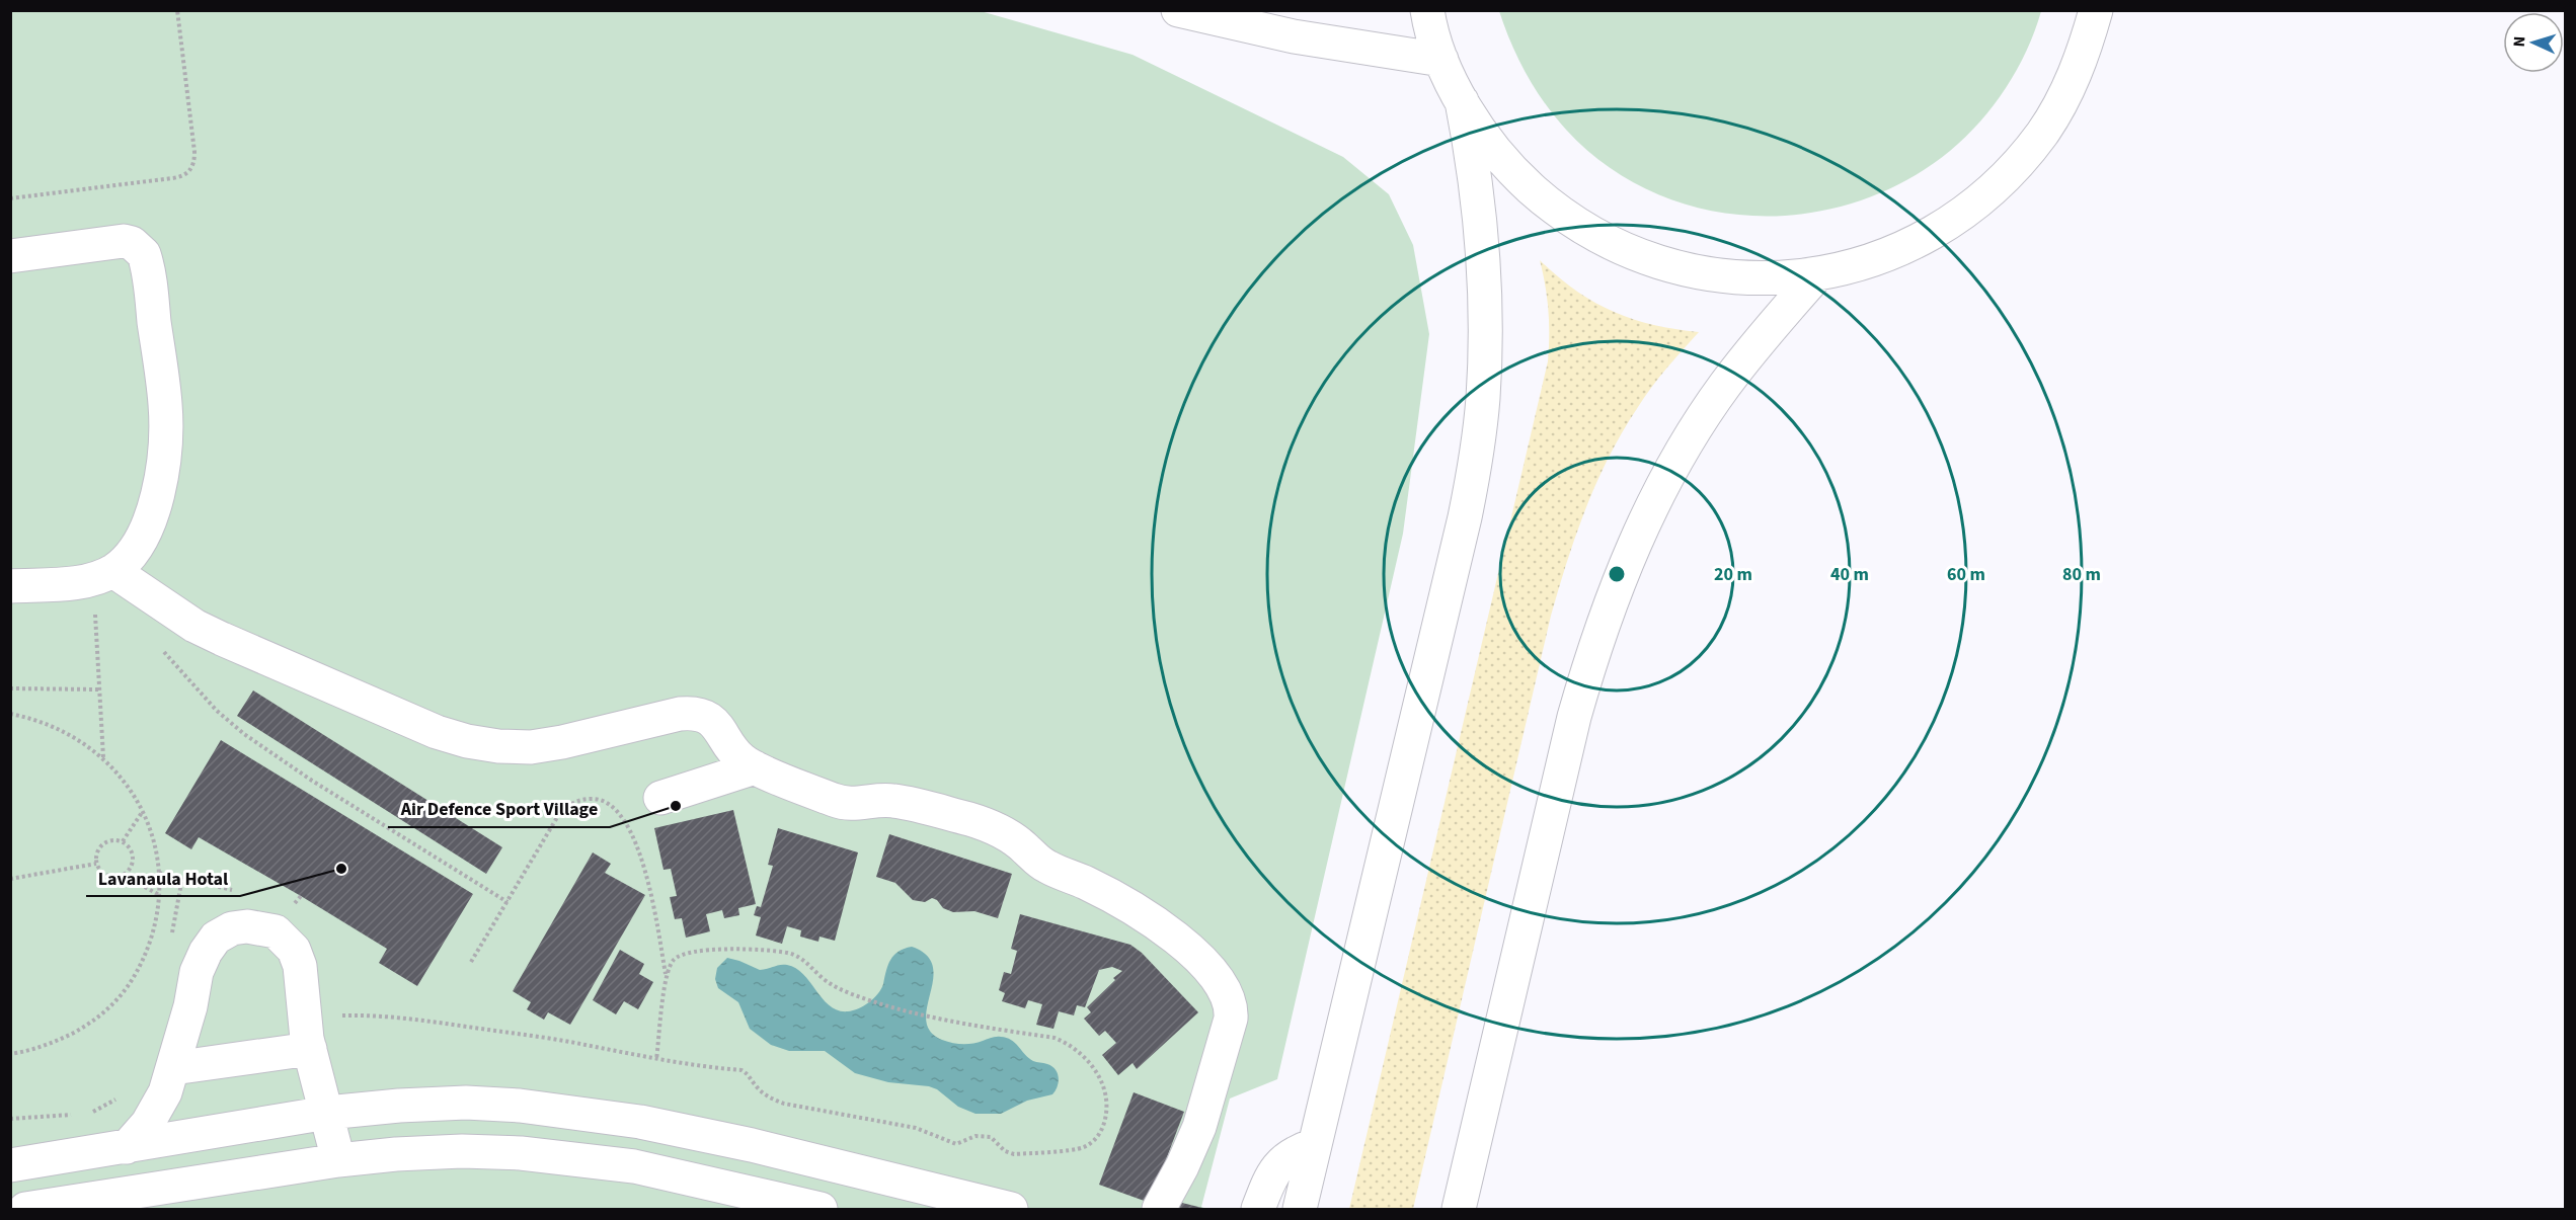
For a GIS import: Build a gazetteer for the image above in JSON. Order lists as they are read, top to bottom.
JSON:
{
  "places": ["Air Defence Sport Village", "Lavanaula Hotal"],
  "north": "left",
  "rings": [
    "20 m",
    "40 m",
    "60 m",
    "80 m"
  ]
}
